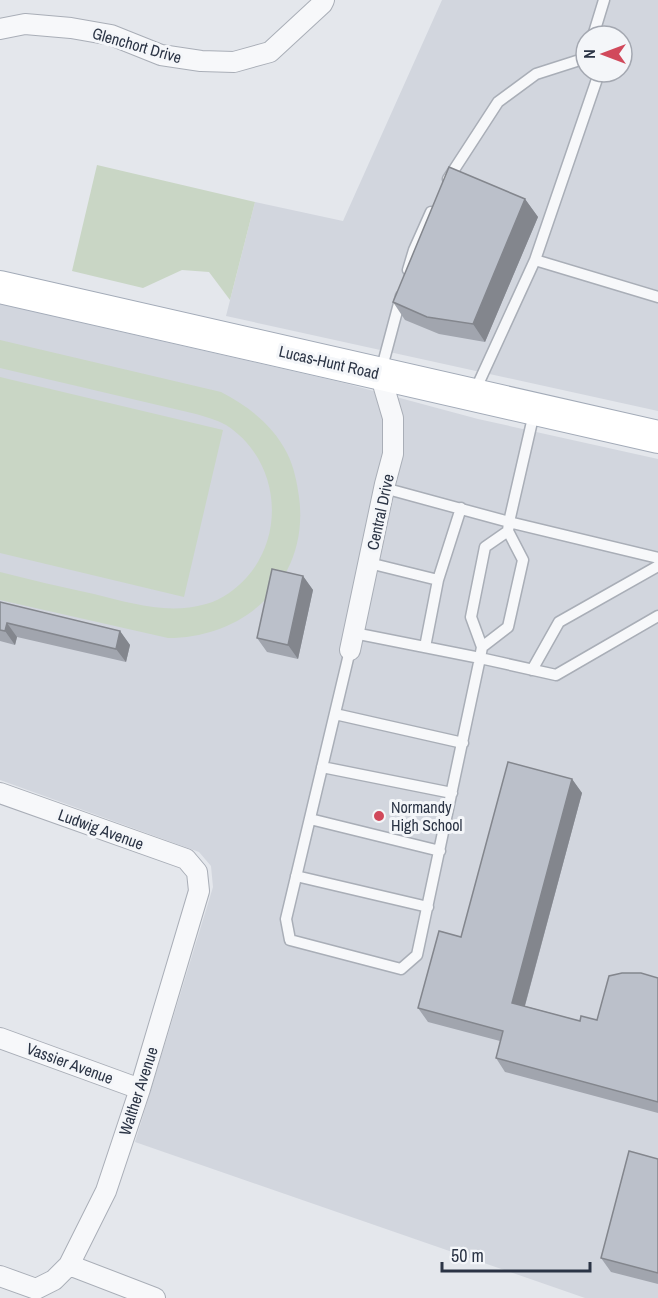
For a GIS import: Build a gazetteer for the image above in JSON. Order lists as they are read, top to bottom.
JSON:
{
  "streets": {
    "main road": ["Lucas-Hunt Road"],
    "street": [
      "Glenchort Drive",
      "Central Drive",
      "Ludwig Avenue",
      "Vassier Avenue",
      "Walther Avenue"
    ]
  },
  "crossings": [
    ["Lucas-Hunt Road", "Central Drive"],
    ["Ludwig Avenue", "Walther Avenue"],
    ["Vassier Avenue", "Walther Avenue"]
  ],
  "places": ["Normandy High School"],
  "scale_bar": "50 m",
  "north": "left"
}
